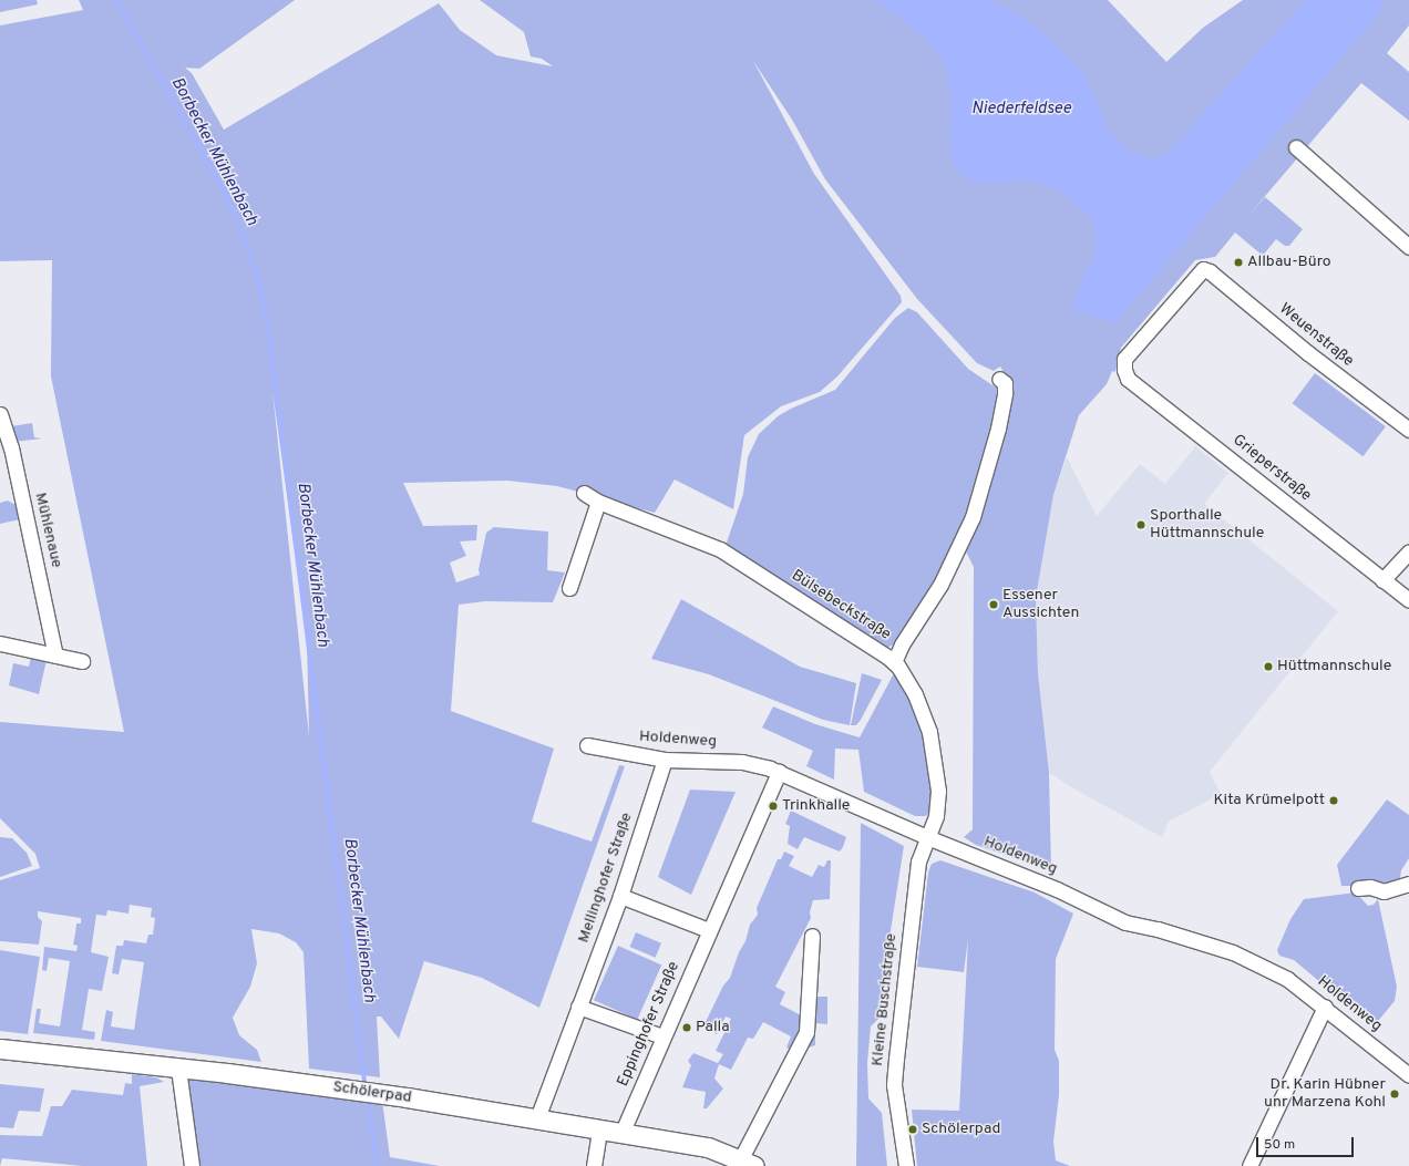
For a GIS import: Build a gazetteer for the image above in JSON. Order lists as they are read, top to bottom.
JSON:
{
  "streets": {
    "street": [
      "Weuenstraße",
      "Grieperstraße",
      "Mühlenaue",
      "Bülsebeckstraße",
      "Holdenweg",
      "Mellinghofer Straße",
      "Kleine Buschstraße",
      "Eppinghofer Straße",
      "Schölerpad"
    ]
  },
  "crossings": [
    ["Weuenstraße", "Grieperstraße"],
    ["Bülsebeckstraße", "Holdenweg"],
    ["Bülsebeckstraße", "Kleine Buschstraße"],
    ["Holdenweg", "Mellinghofer Straße"],
    ["Holdenweg", "Kleine Buschstraße"],
    ["Holdenweg", "Eppinghofer Straße"],
    ["Mellinghofer Straße", "Schölerpad"],
    ["Eppinghofer Straße", "Schölerpad"]
  ],
  "water": ["Niederfeldsee", "Borbecker Mühlenbach"],
  "places": [
    "Allbau-Büro",
    "Sporthalle Hüttmannschule",
    "Essener Aussichten",
    "Hüttmannschule",
    "Kita Krümelpott",
    "Trinkhalle",
    "Palla",
    "Dr. Karin Hübner unr Marzena Kohl",
    "Schölerpad"
  ],
  "scale_bar": "50 m"
}
